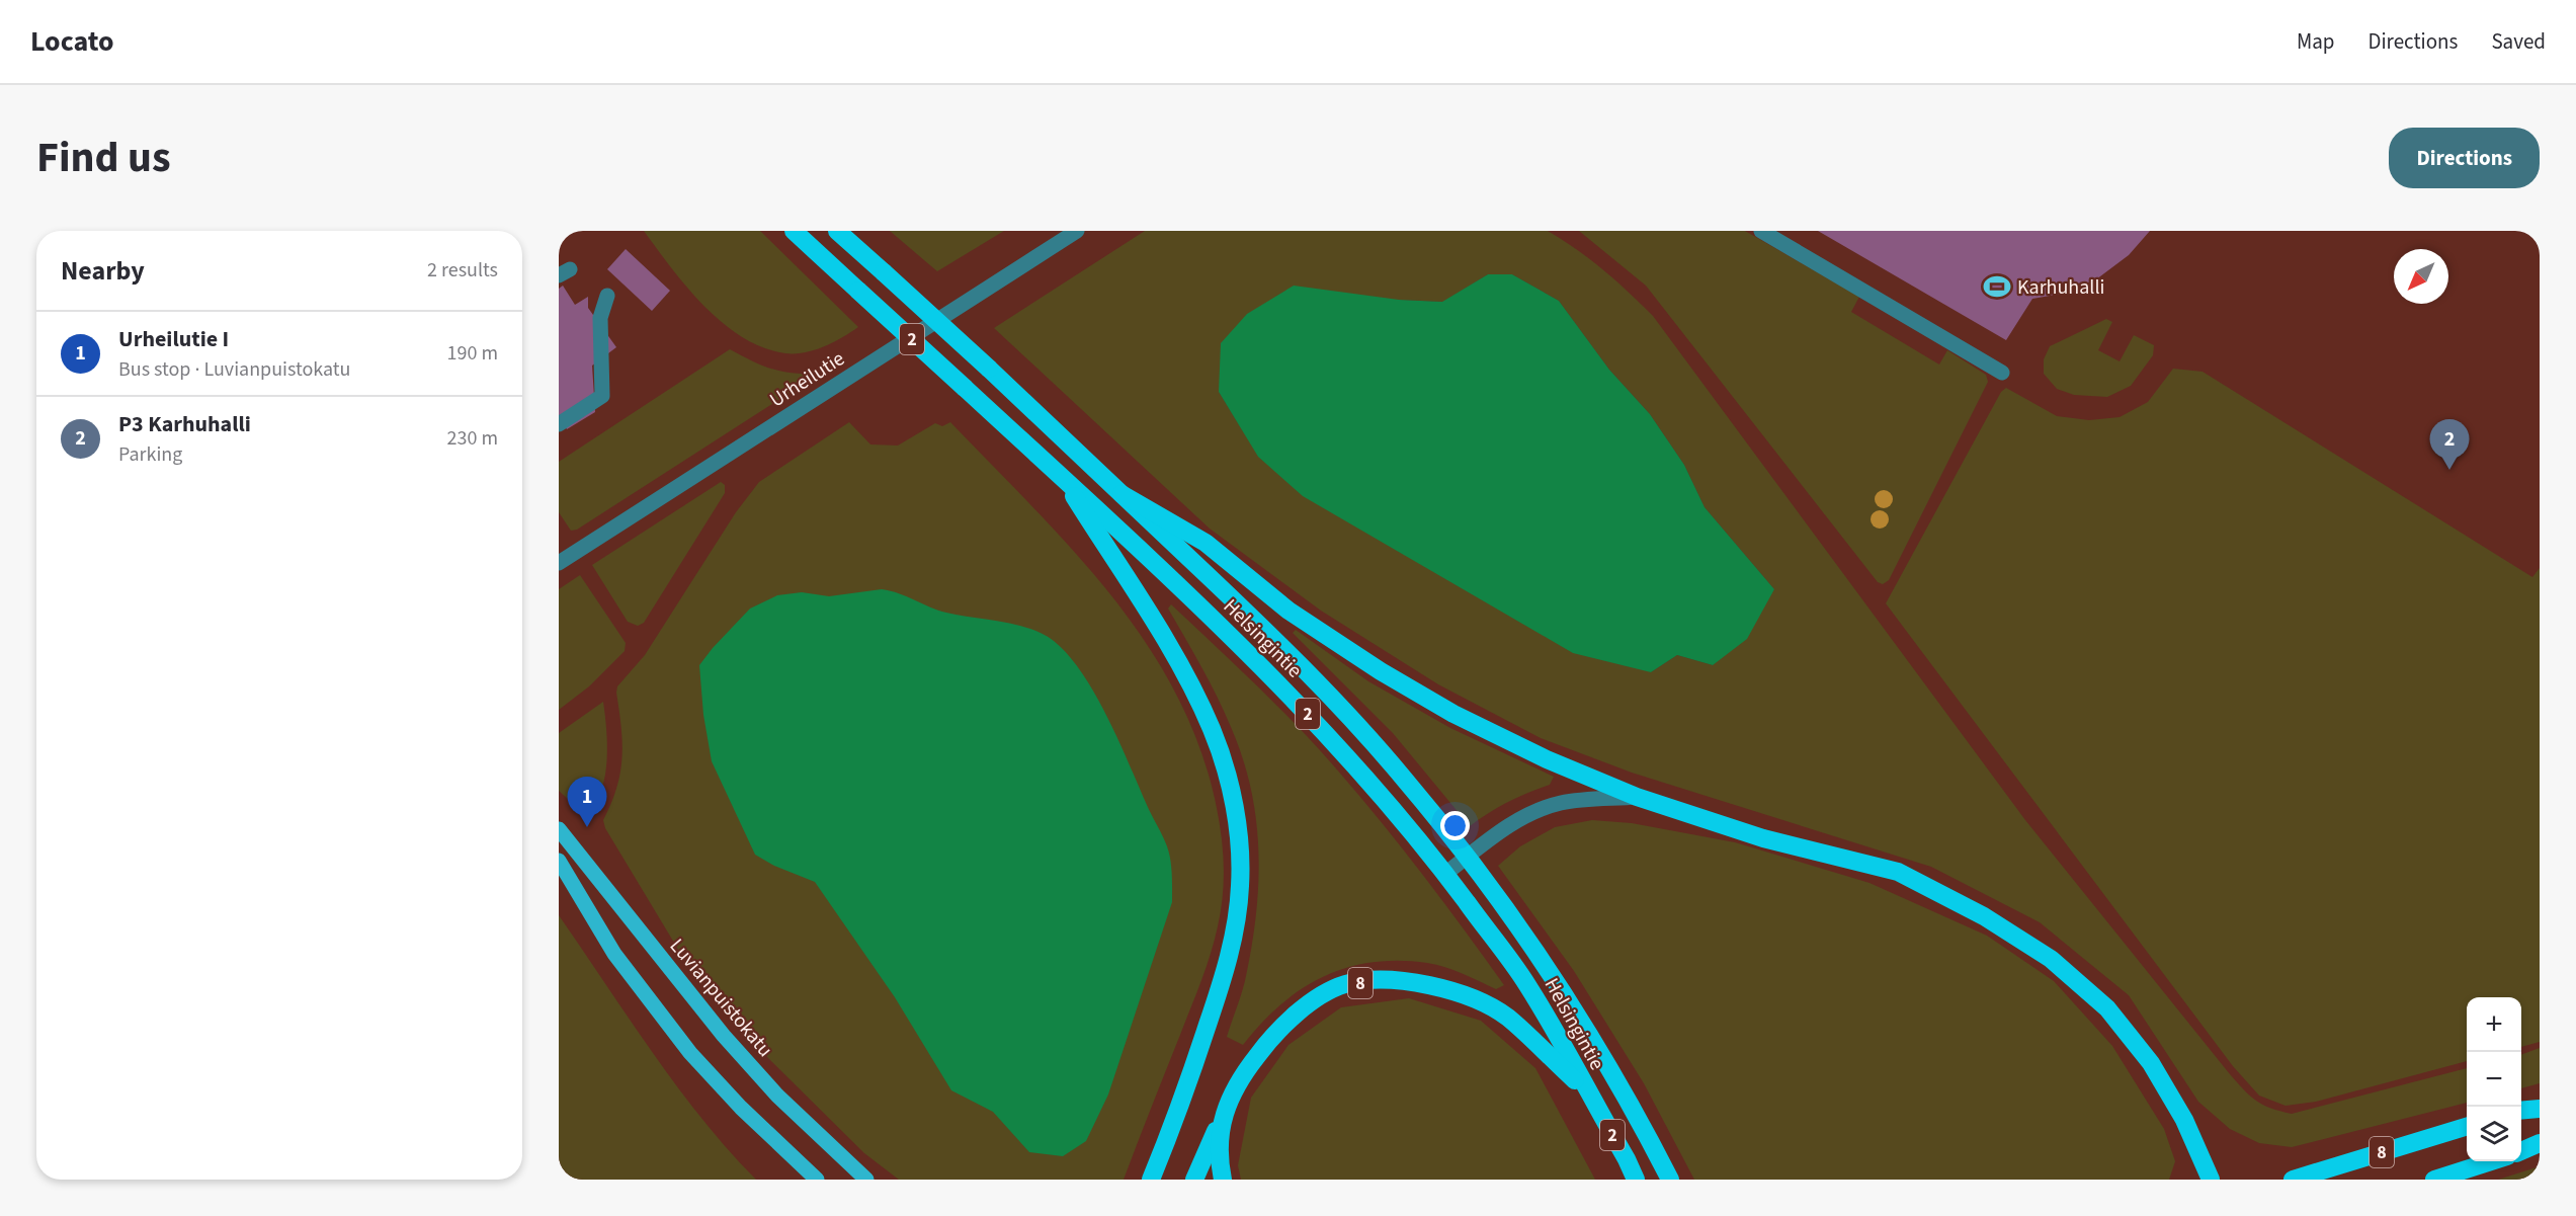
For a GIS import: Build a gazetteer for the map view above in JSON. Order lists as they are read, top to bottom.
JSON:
{
  "streets": {
    "highway": ["2", "Helsingintie", "8"],
    "main road": ["Luvianpuistokatu"],
    "street": ["Urheilutie"]
  },
  "crossings": [
    ["Helsingintie", "8"]
  ],
  "places": {
    "sports": ["Karhuhalli"]
  },
  "north": "bottom left",
  "page": {
    "header": "Locato",
    "nav": ["Map", "Directions", "Saved"],
    "title": "Find us",
    "buttons": "Directions",
    "heading": ["Nearby", "2 results"],
    "list": [
      {
        "mark": "1",
        "name": "Urheilutie I",
        "note": "Bus stop · Luvianpuistokatu",
        "value": "190 m"
      },
      {
        "mark": "2",
        "name": "P3 Karhuhalli",
        "note": "Parking",
        "value": "230 m"
      }
    ],
    "pins": ["2", "1"],
    "map_buttons": ["+", "−"]
  }
}
